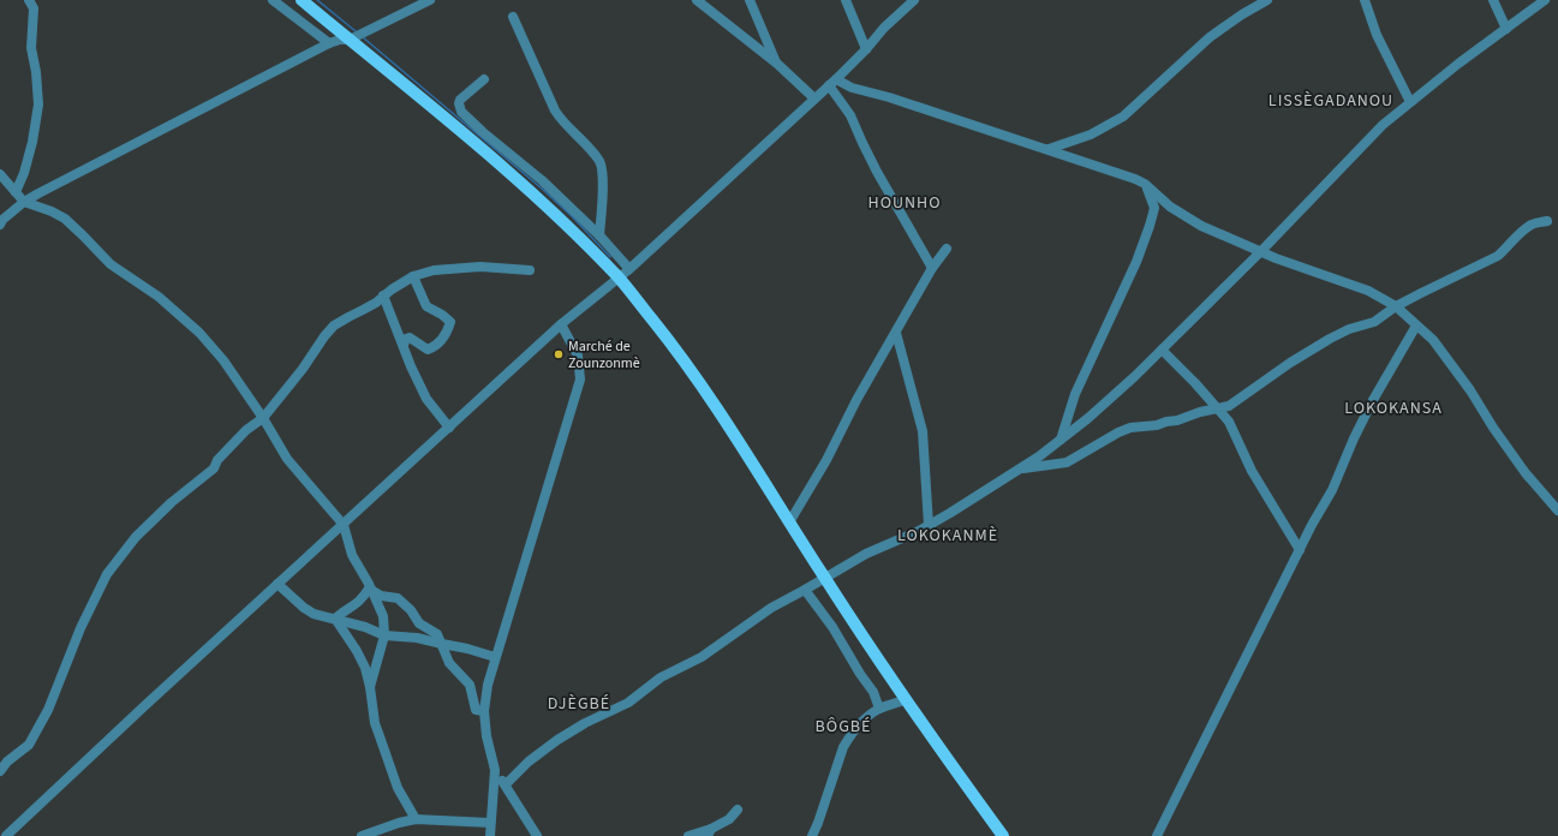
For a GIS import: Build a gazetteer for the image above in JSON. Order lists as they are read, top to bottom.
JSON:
{
  "districts": [
    "LISSÈGADANOU",
    "HOUNHO",
    "LOKOKANSA",
    "LOKOKANMÈ",
    "DJÈGBÉ",
    "BÔGBÉ"
  ],
  "places": ["Marché de Zounzonmè"]
}
